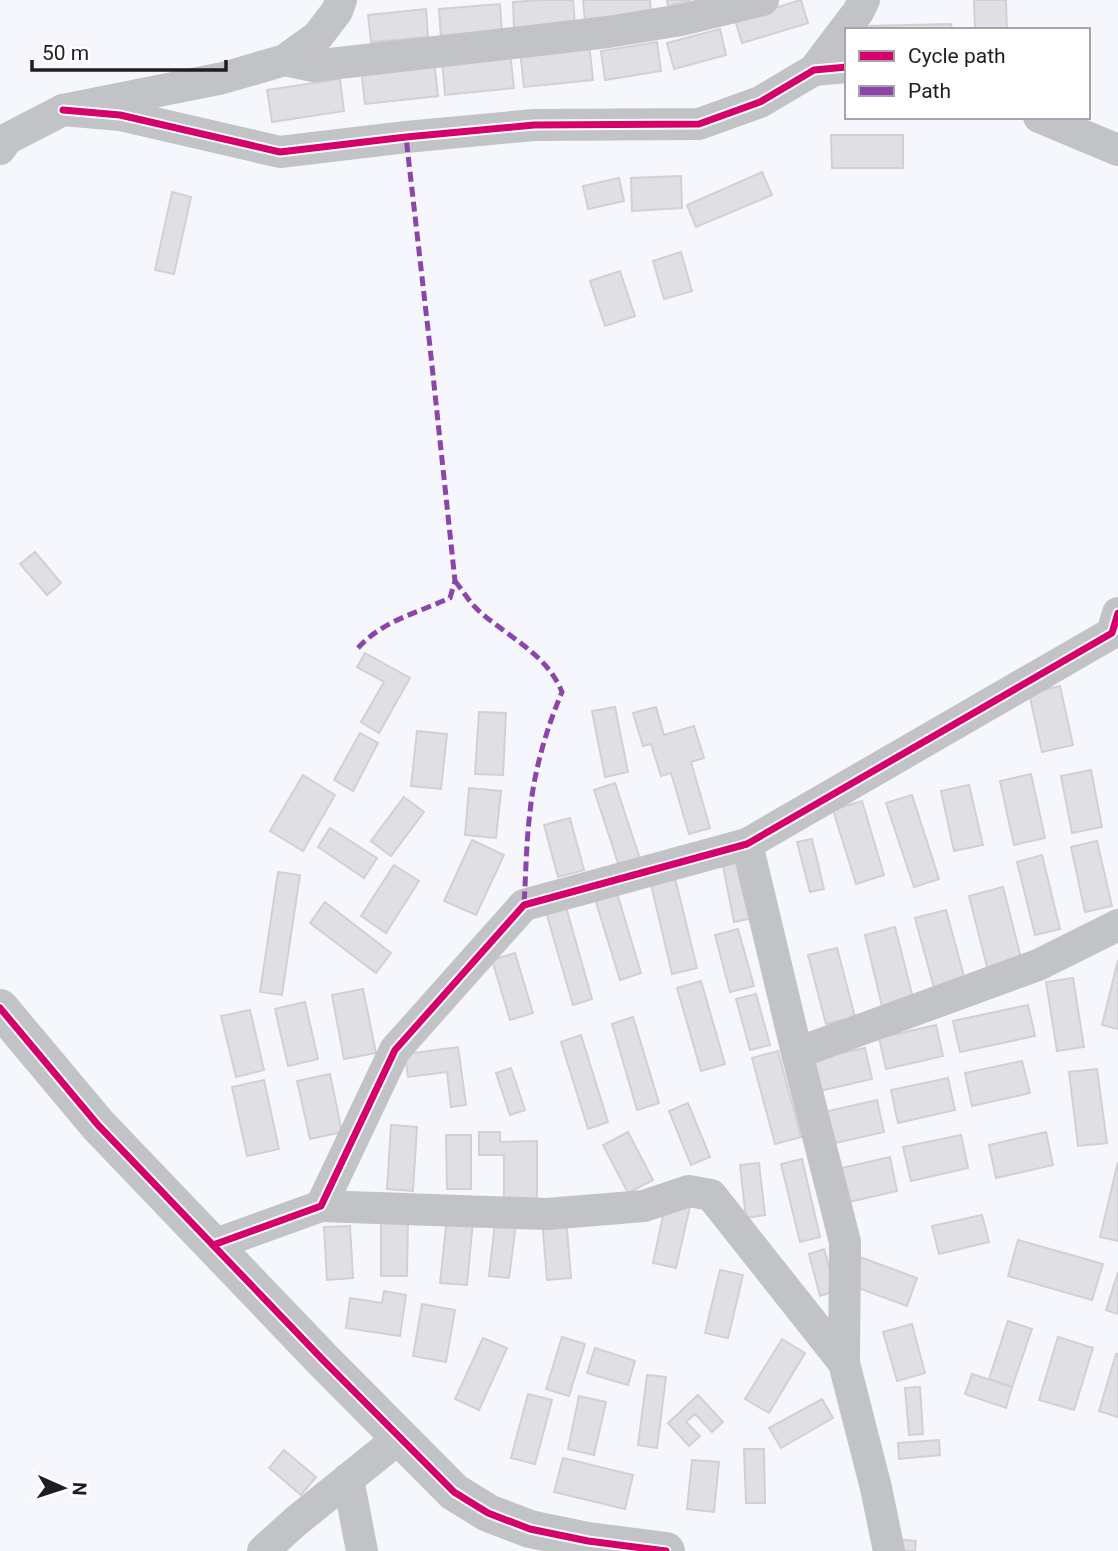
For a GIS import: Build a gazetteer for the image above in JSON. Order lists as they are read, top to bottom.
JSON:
{
  "legend": ["Cycle path", "Path"],
  "scale_bar": "50 m",
  "north": "right"
}
